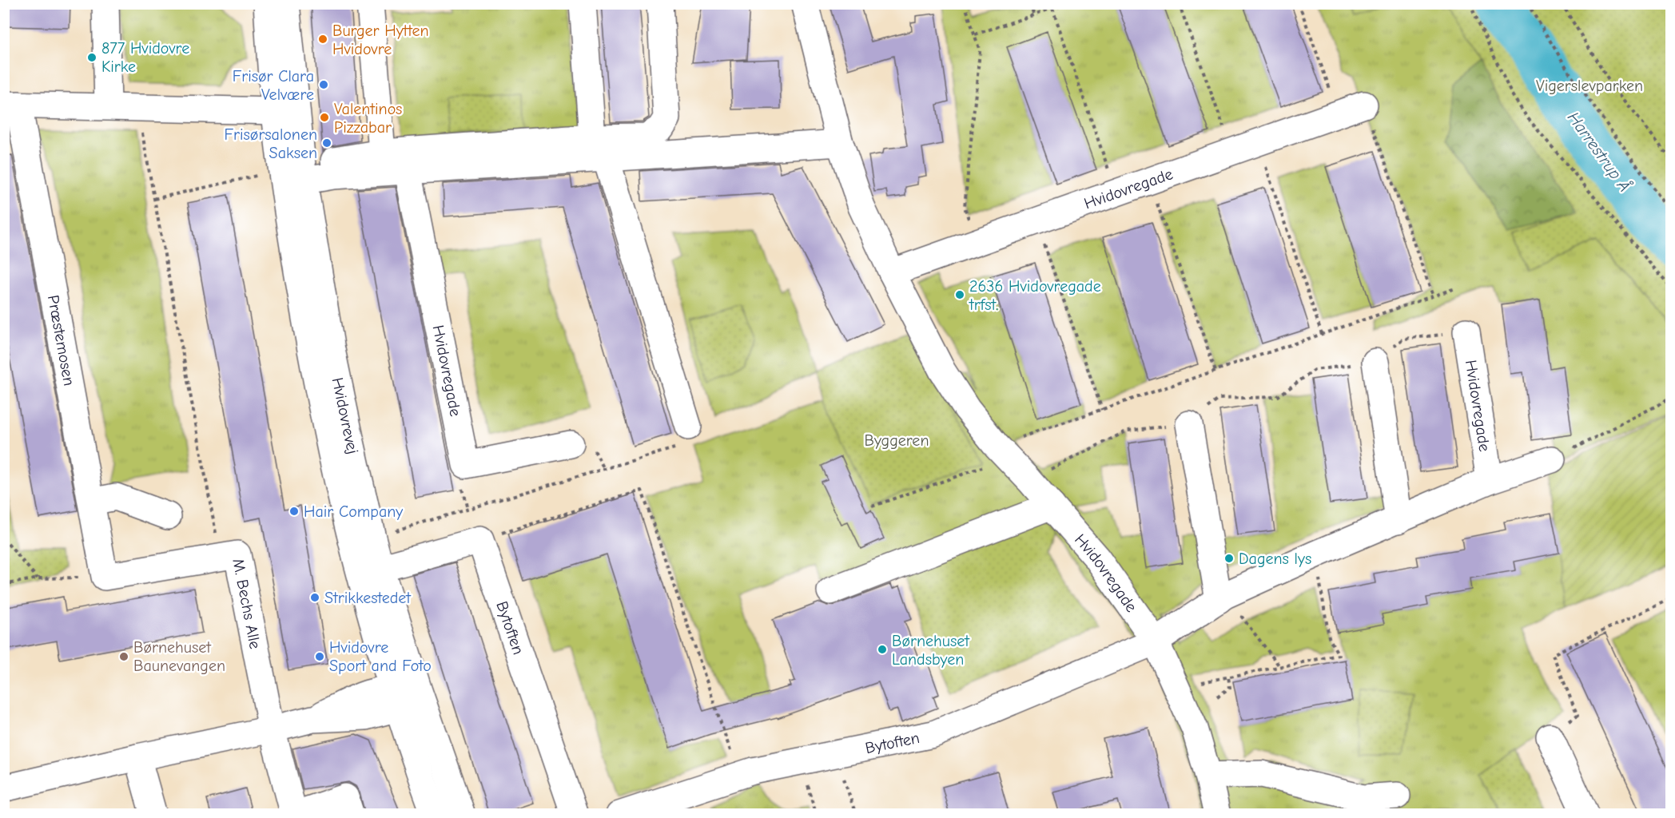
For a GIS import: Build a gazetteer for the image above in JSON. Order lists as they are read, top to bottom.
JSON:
{
  "streets": {
    "street": [
      "Hvidovregade",
      "Præstemosen",
      "Hvidovrevej",
      "M. Bechs Alle",
      "Bytoften"
    ]
  },
  "crossings": [
    ["Hvidovregade", "Bytoften"],
    ["Præstemosen", "Hvidovrevej"],
    ["Præstemosen", "M. Bechs Alle"]
  ],
  "water": ["Harrestrup Å"],
  "parks": ["Vigerslevparken", "Byggeren"],
  "places": [
    "Burger Hytten Hvidovre",
    "877 Hvidovre Kirke",
    "Frisør Clara Velvære",
    "Valentinos Pizzabar",
    "Frisørsalonen Saksen",
    "2636 Hvidovregade trfst.",
    "Hair Company",
    "Dagens lys",
    "Strikkestedet",
    "Børnehuset Landsbyen",
    "Børnehuset Baunevangen",
    "Hvidovre Sport and Foto"
  ]
}
